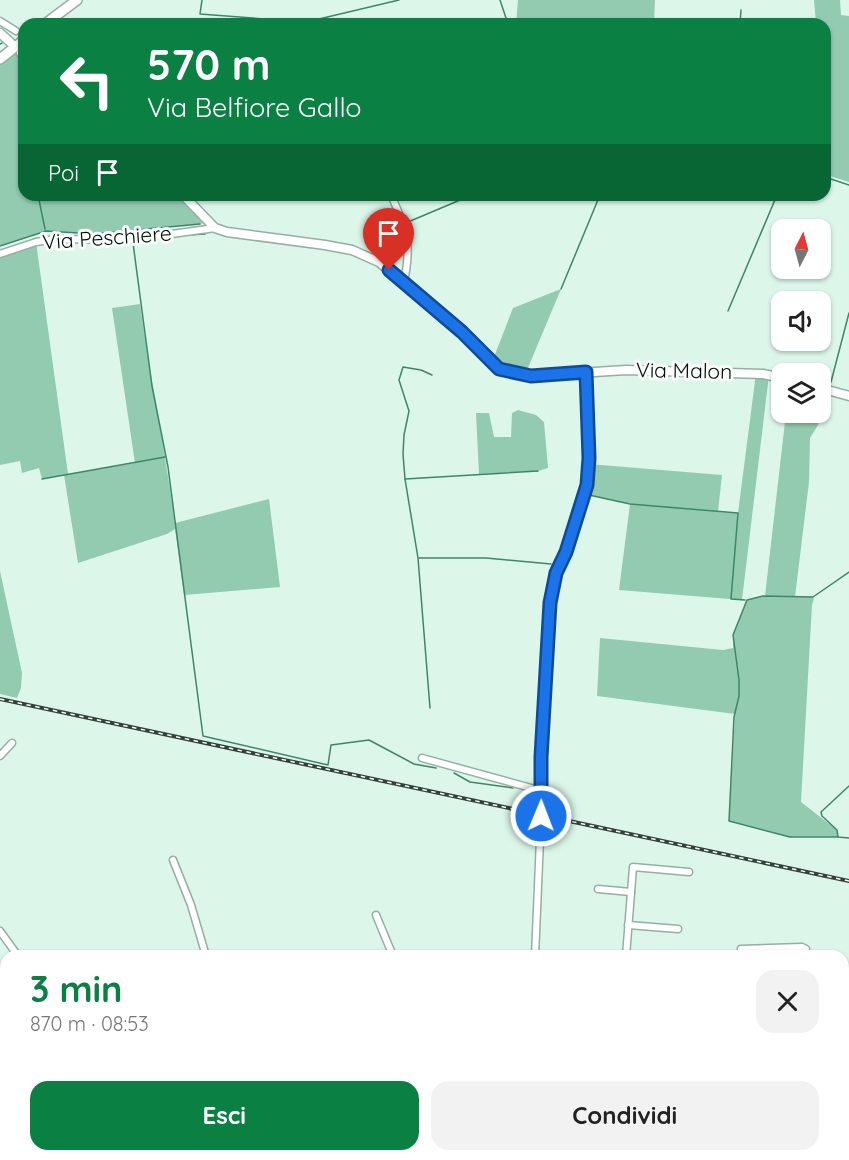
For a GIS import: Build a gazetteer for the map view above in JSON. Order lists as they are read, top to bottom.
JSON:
{
  "streets": {
    "street": ["Via Peschiere", "Via Malon"]
  },
  "crossings": [
    ["Via Peschiere", "Via Malon"]
  ],
  "north": "top",
  "page": {
    "turn": ["570 m", "Via Belfiore Gallo"],
    "then": "Poi",
    "heading": ["3 min", "870 m · 08:53"],
    "buttons": ["Esci", "Condividi"]
  }
}
